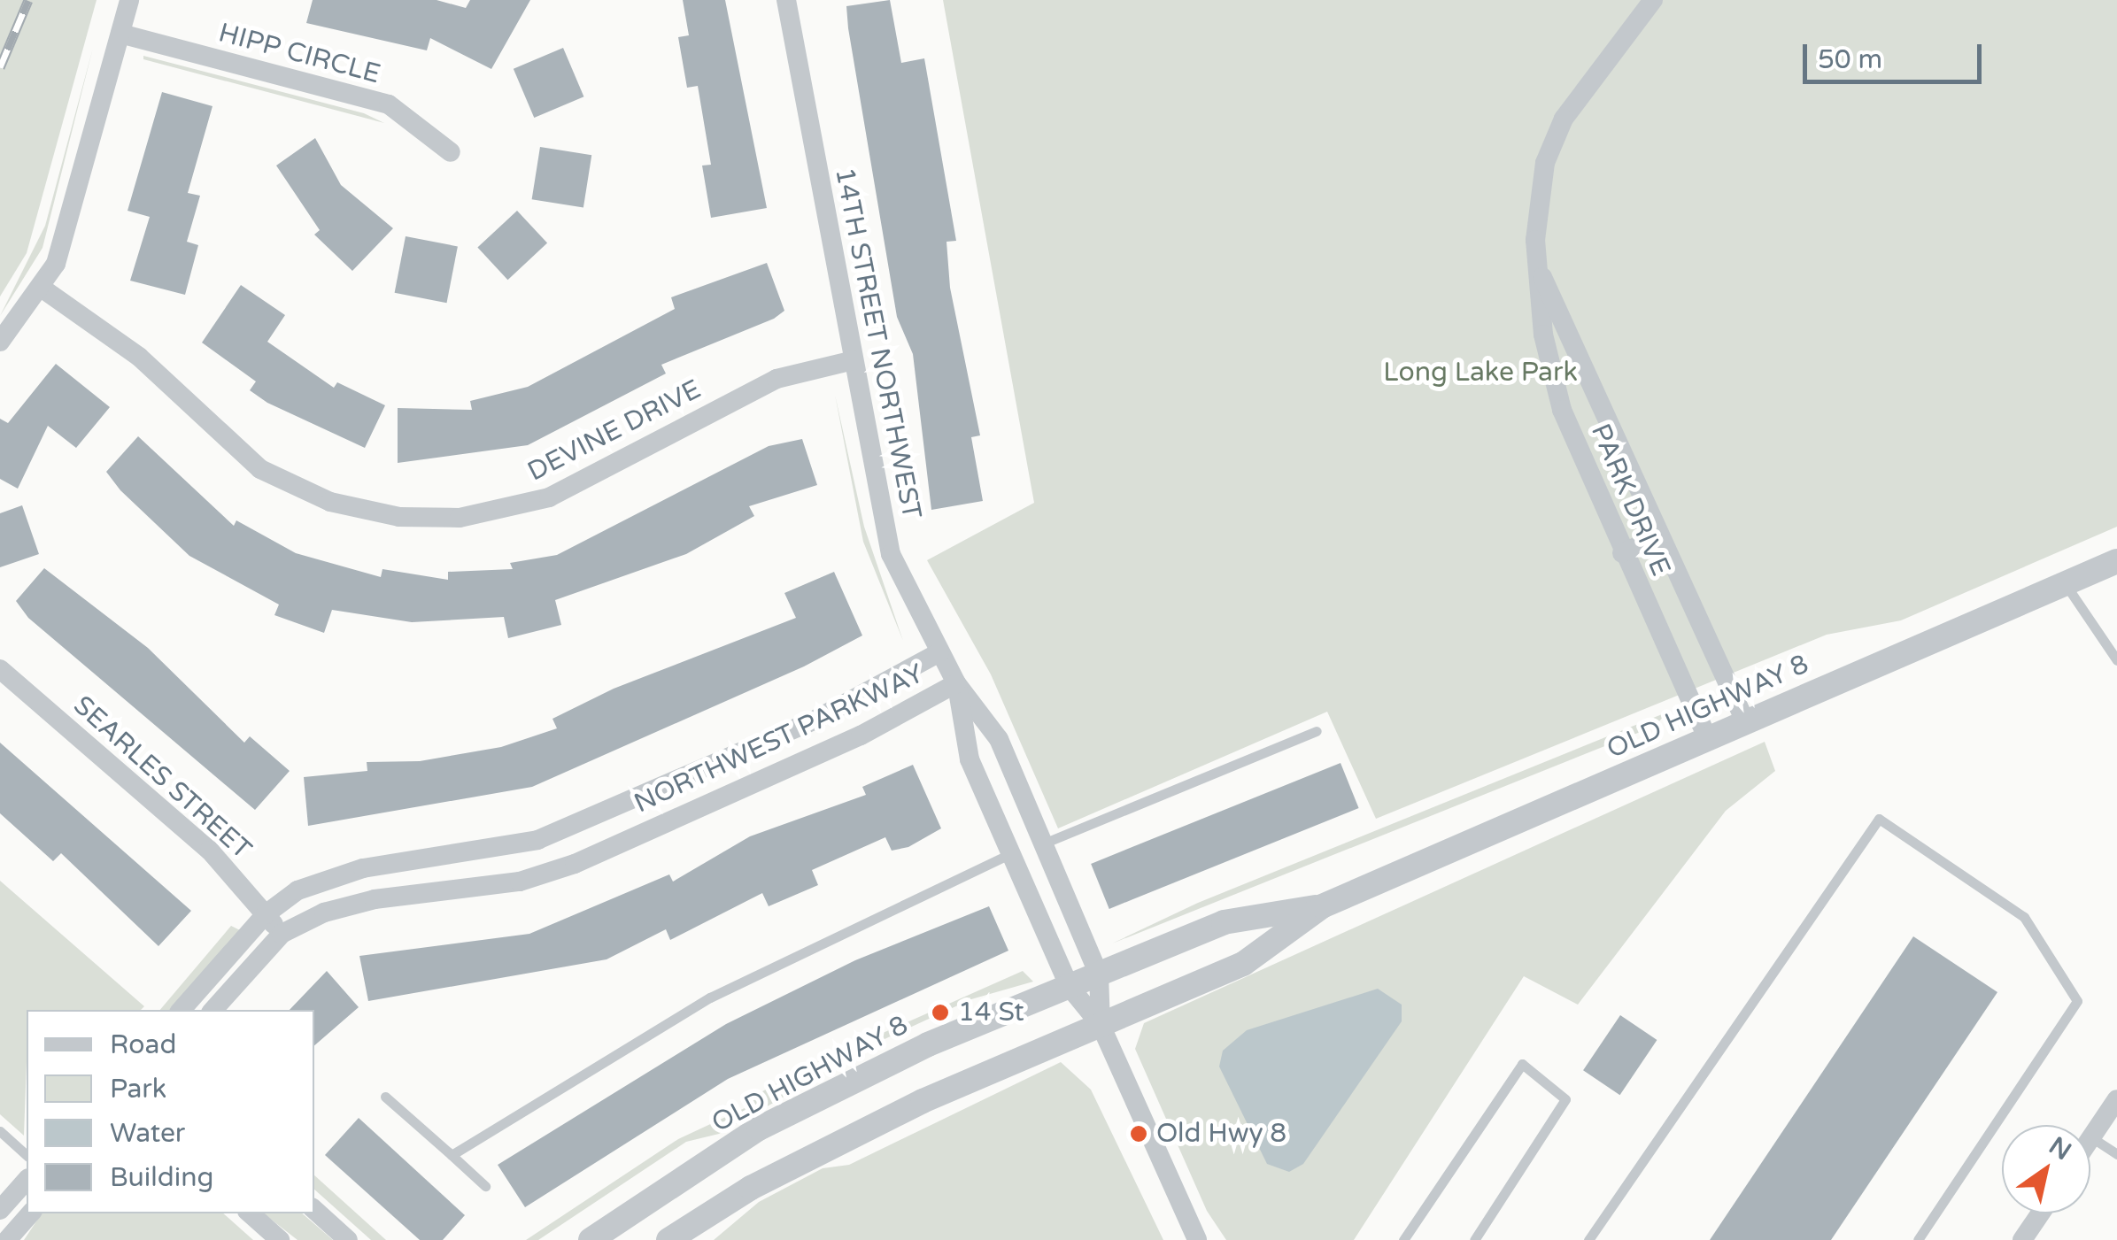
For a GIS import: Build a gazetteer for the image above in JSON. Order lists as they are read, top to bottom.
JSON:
{
  "streets": {
    "street": [
      "HIPP CIRCLE",
      "14TH STREET NORTHWEST",
      "DEVINE DRIVE",
      "PARK DRIVE",
      "OLD HIGHWAY 8",
      "NORTHWEST PARKWAY",
      "SEARLES STREET"
    ]
  },
  "crossings": [
    ["14TH STREET NORTHWEST", "DEVINE DRIVE"],
    ["14TH STREET NORTHWEST", "OLD HIGHWAY 8"],
    ["14TH STREET NORTHWEST", "NORTHWEST PARKWAY"],
    ["PARK DRIVE", "OLD HIGHWAY 8"],
    ["NORTHWEST PARKWAY", "SEARLES STREET"]
  ],
  "parks": ["Long Lake Park"],
  "places": ["14 St", "Old Hwy 8"],
  "legend": [
    "Road",
    "Park",
    "Water",
    "Building"
  ],
  "scale_bar": "50 m",
  "north": "top right"
}
